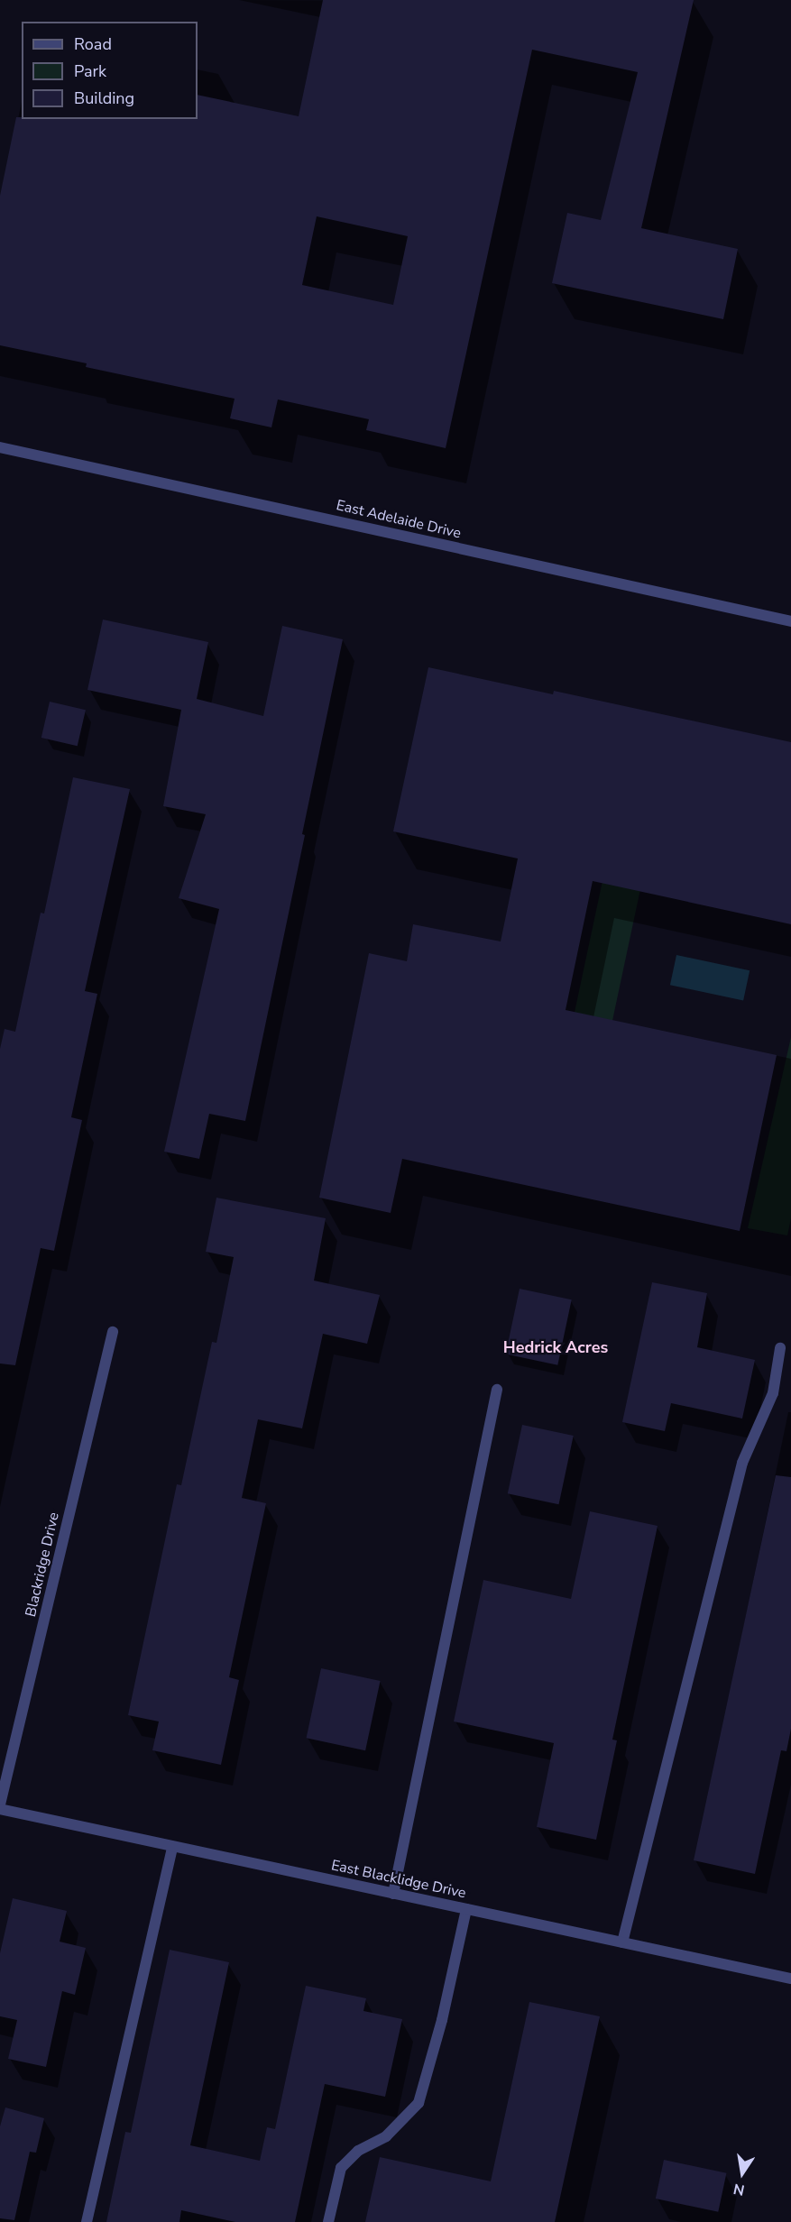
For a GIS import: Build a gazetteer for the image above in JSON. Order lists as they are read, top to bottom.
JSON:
{
  "streets": {
    "street": ["East Adelaide Drive", "Blackridge Drive", "East Blacklidge Drive"]
  },
  "districts": ["Hedrick Acres"],
  "legend": ["Road", "Park", "Building"],
  "north": "bottom"
}
